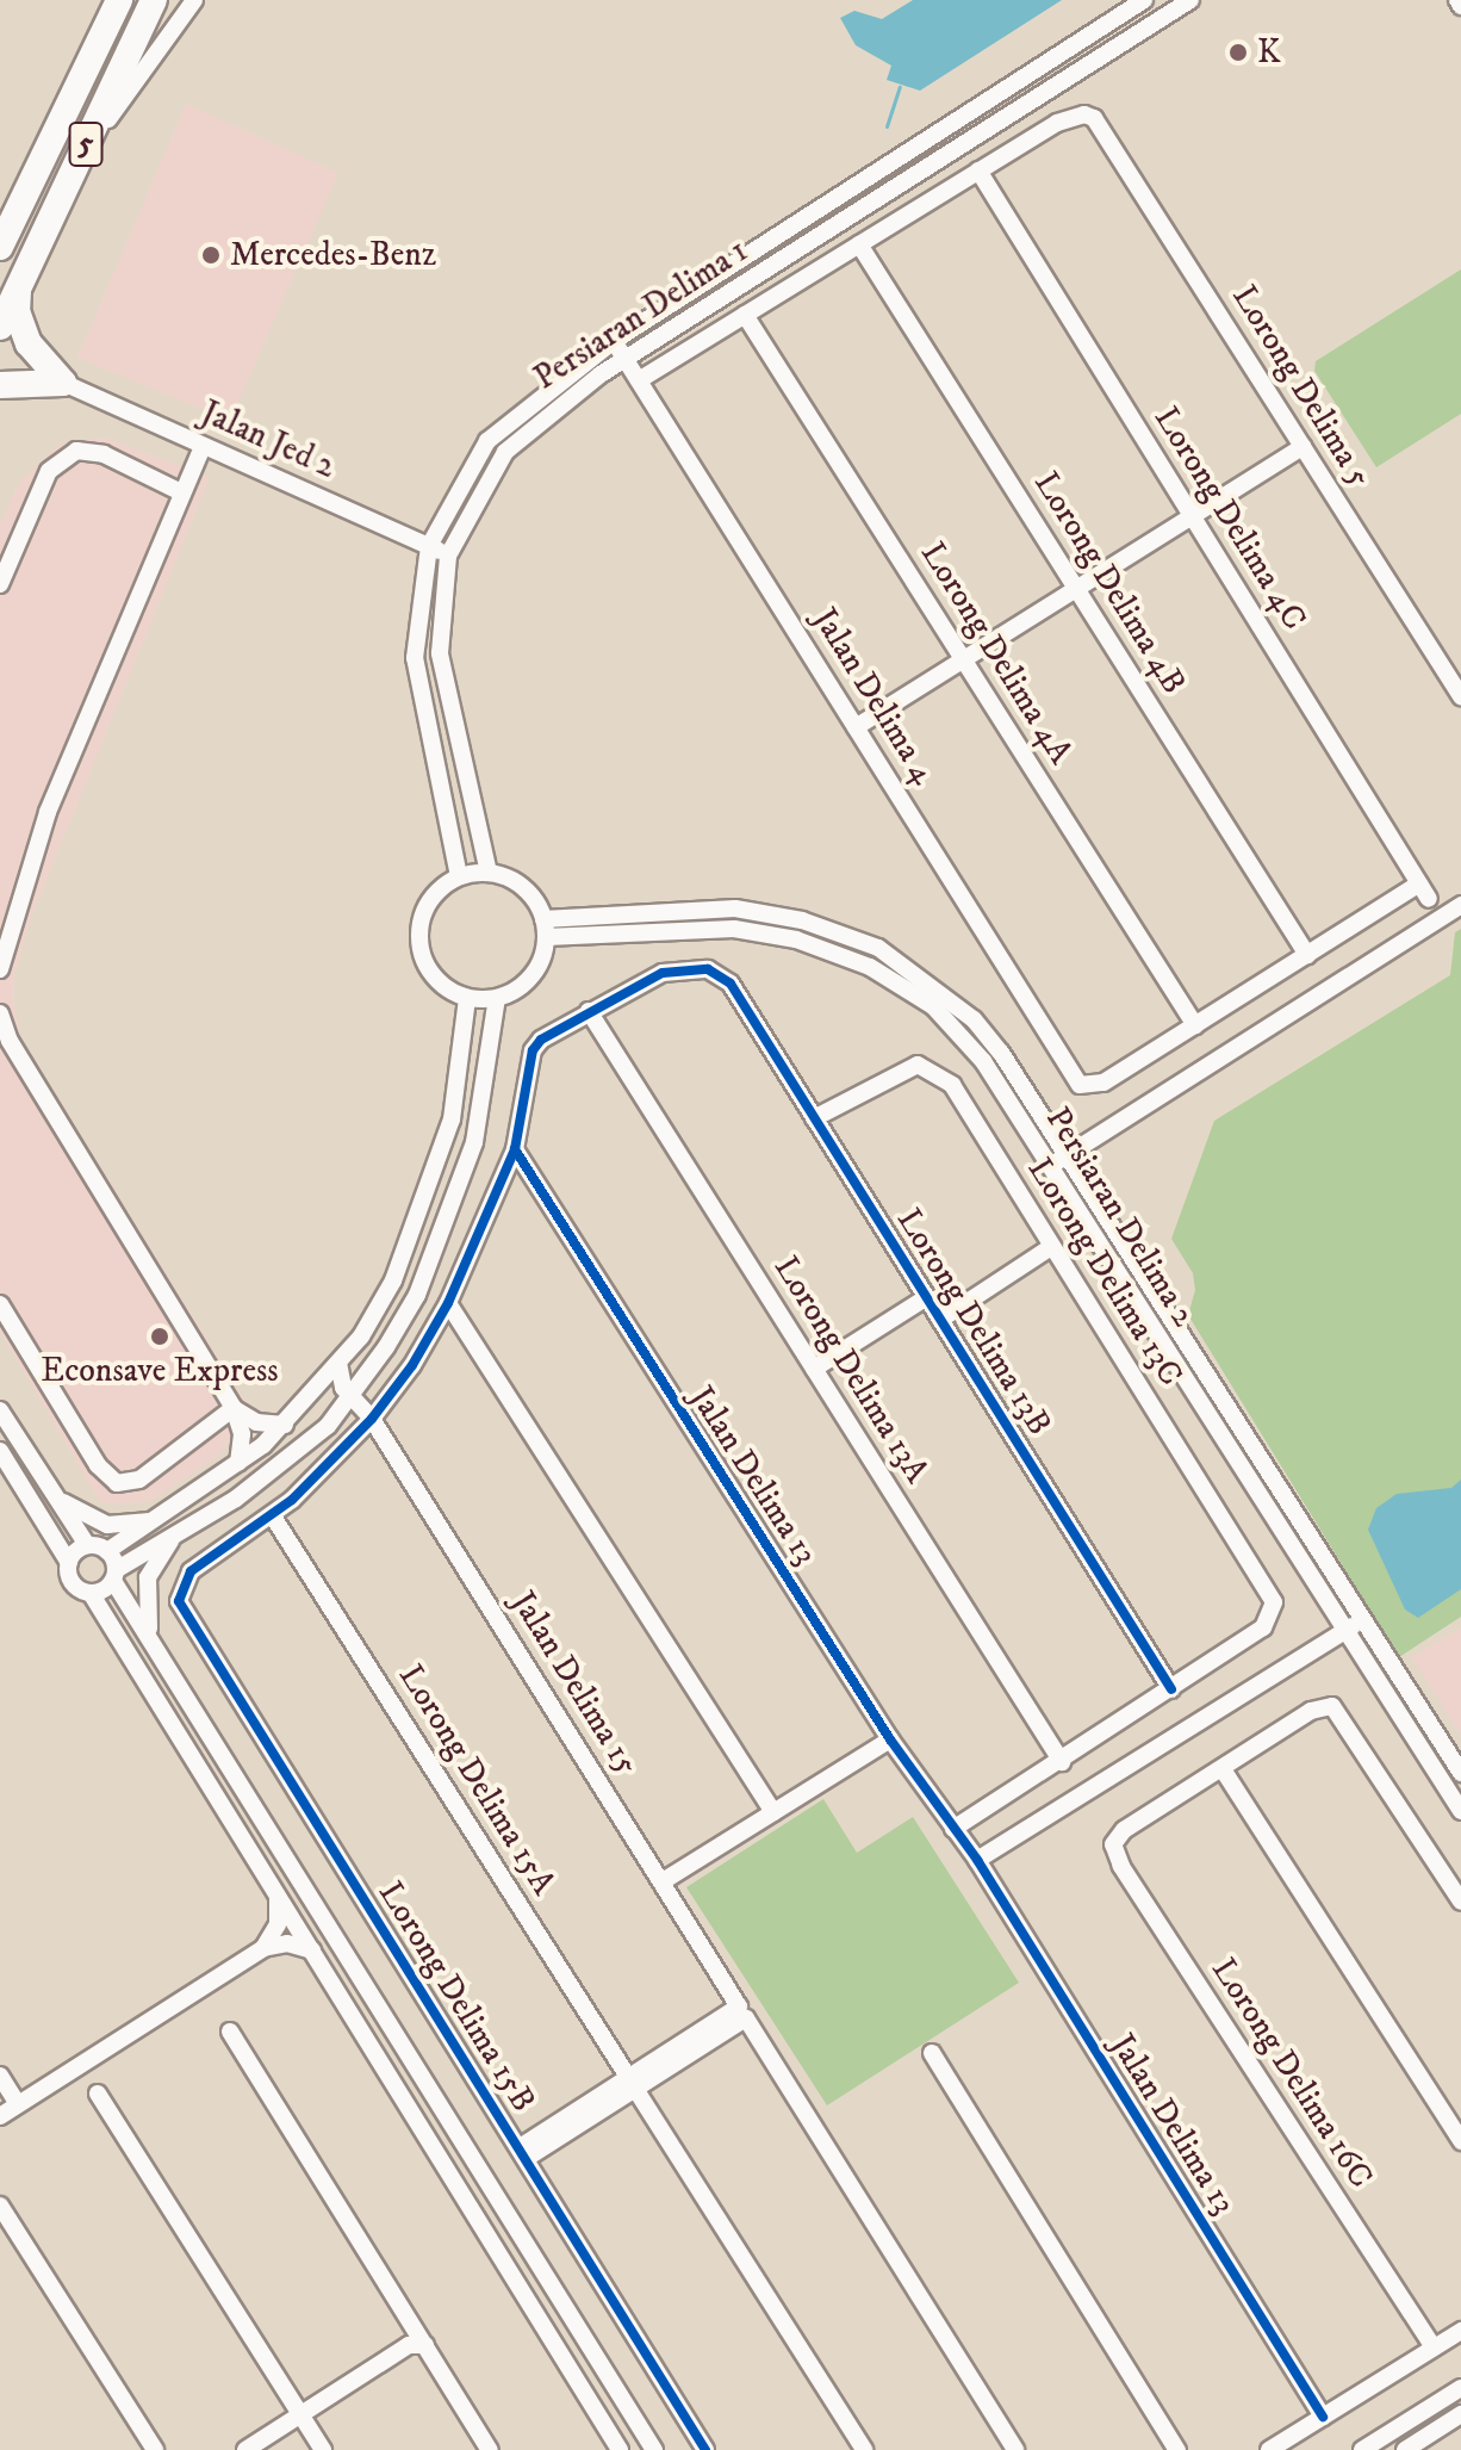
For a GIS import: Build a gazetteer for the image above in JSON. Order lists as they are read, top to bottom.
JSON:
{
  "streets": {
    "highway": ["5"],
    "street": [
      "Persiaran Delima 1",
      "Lorong Delima 5",
      "Jalan Jed 2",
      "Lorong Delima 4C",
      "Lorong Delima 4B",
      "Lorong Delima 4A",
      "Jalan Delima 4",
      "Persiaran Delima 2",
      "Lorong Delima 13C",
      "Lorong Delima 13B",
      "Lorong Delima 13A",
      "Jalan Delima 13",
      "Jalan Delima 15",
      "Lorong Delima 15A",
      "Lorong Delima 15B",
      "Lorong Delima 16C"
    ]
  },
  "crossings": [
    ["Persiaran Delima 1", "Jalan Jed 2"],
    ["Persiaran Delima 1", "Jalan Delima 4"],
    ["Persiaran Delima 1", "Persiaran Delima 2"],
    ["Lorong Delima 5", "Lorong Delima 4C"],
    ["Lorong Delima 4C", "Lorong Delima 4B"],
    ["Lorong Delima 4A", "Jalan Delima 4"],
    ["Lorong Delima 13C", "Lorong Delima 13B"],
    ["Lorong Delima 13B", "Lorong Delima 13A"],
    ["Lorong Delima 15A", "Lorong Delima 15B"]
  ],
  "places": ["K", "Mercedes-Benz", "Econsave Express"]
}
